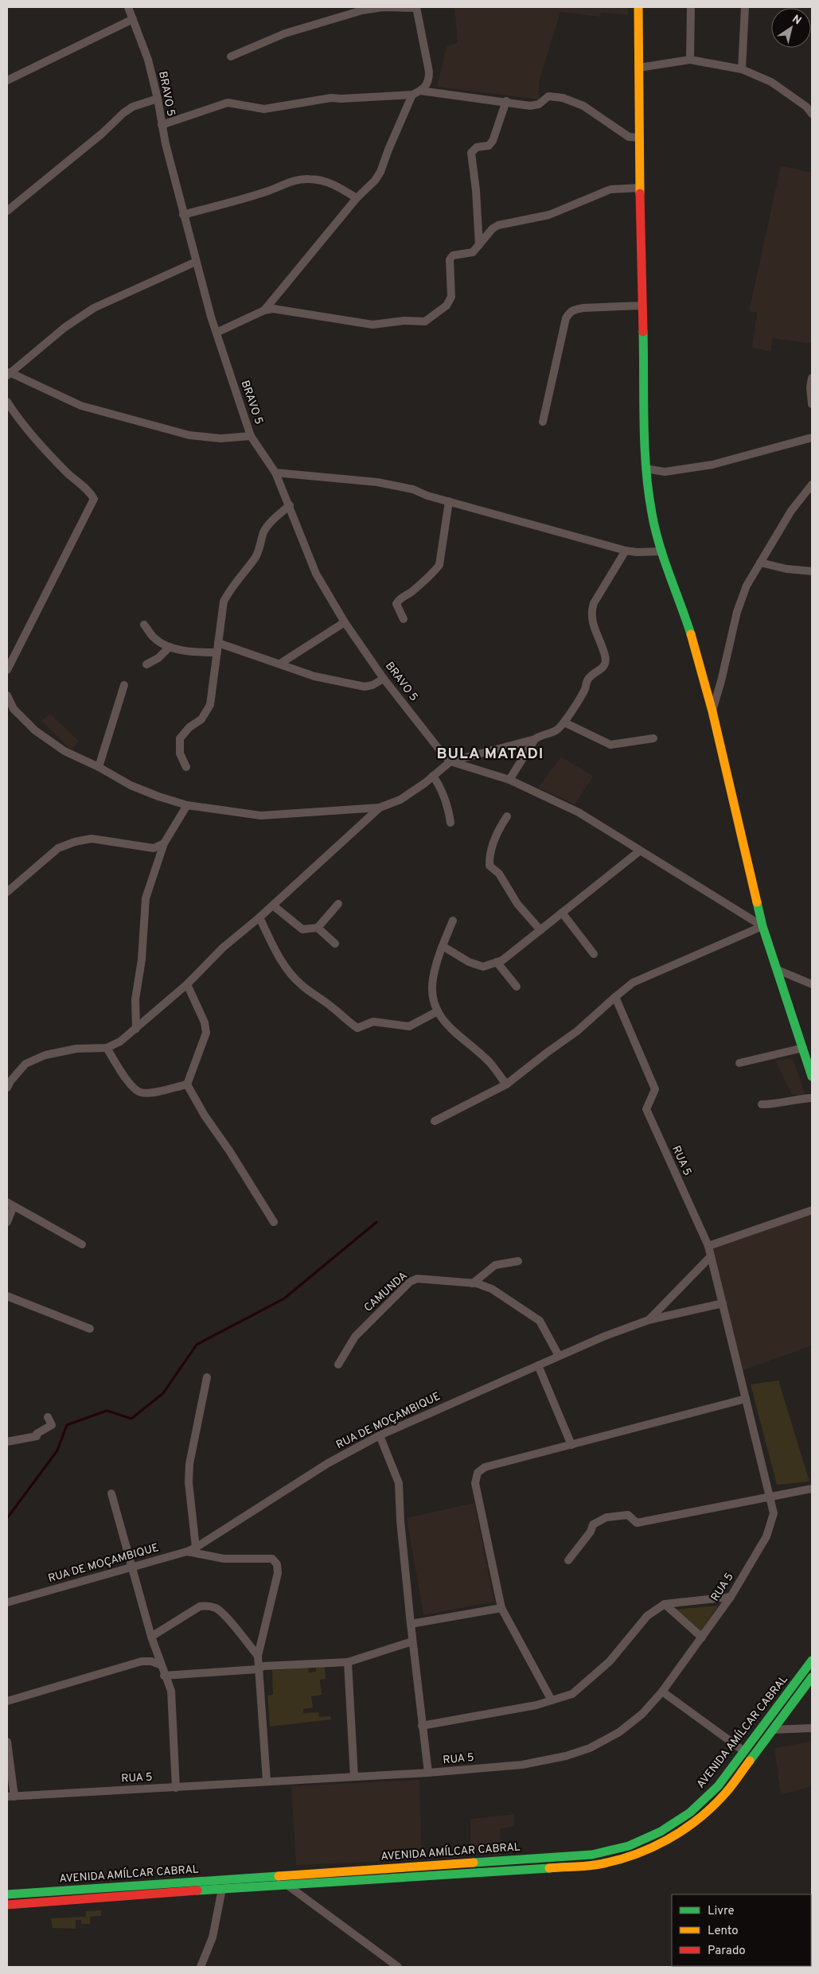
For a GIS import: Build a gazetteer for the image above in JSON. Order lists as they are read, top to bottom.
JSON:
{
  "streets": {
    "main road": ["AVENIDA AMÍLCAR CABRAL"],
    "street": [
      "BRAVO 5",
      "RUA 5",
      "CAMUNDA",
      "RUA DE MOÇAMBIQUE"
    ]
  },
  "crossings": [
    ["RUA 5", "RUA DE MOÇAMBIQUE"],
    ["CAMUNDA", "RUA DE MOÇAMBIQUE"]
  ],
  "districts": ["BULA MATADI"],
  "legend": ["Livre", "Lento", "Parado"],
  "north": "top right"
}
